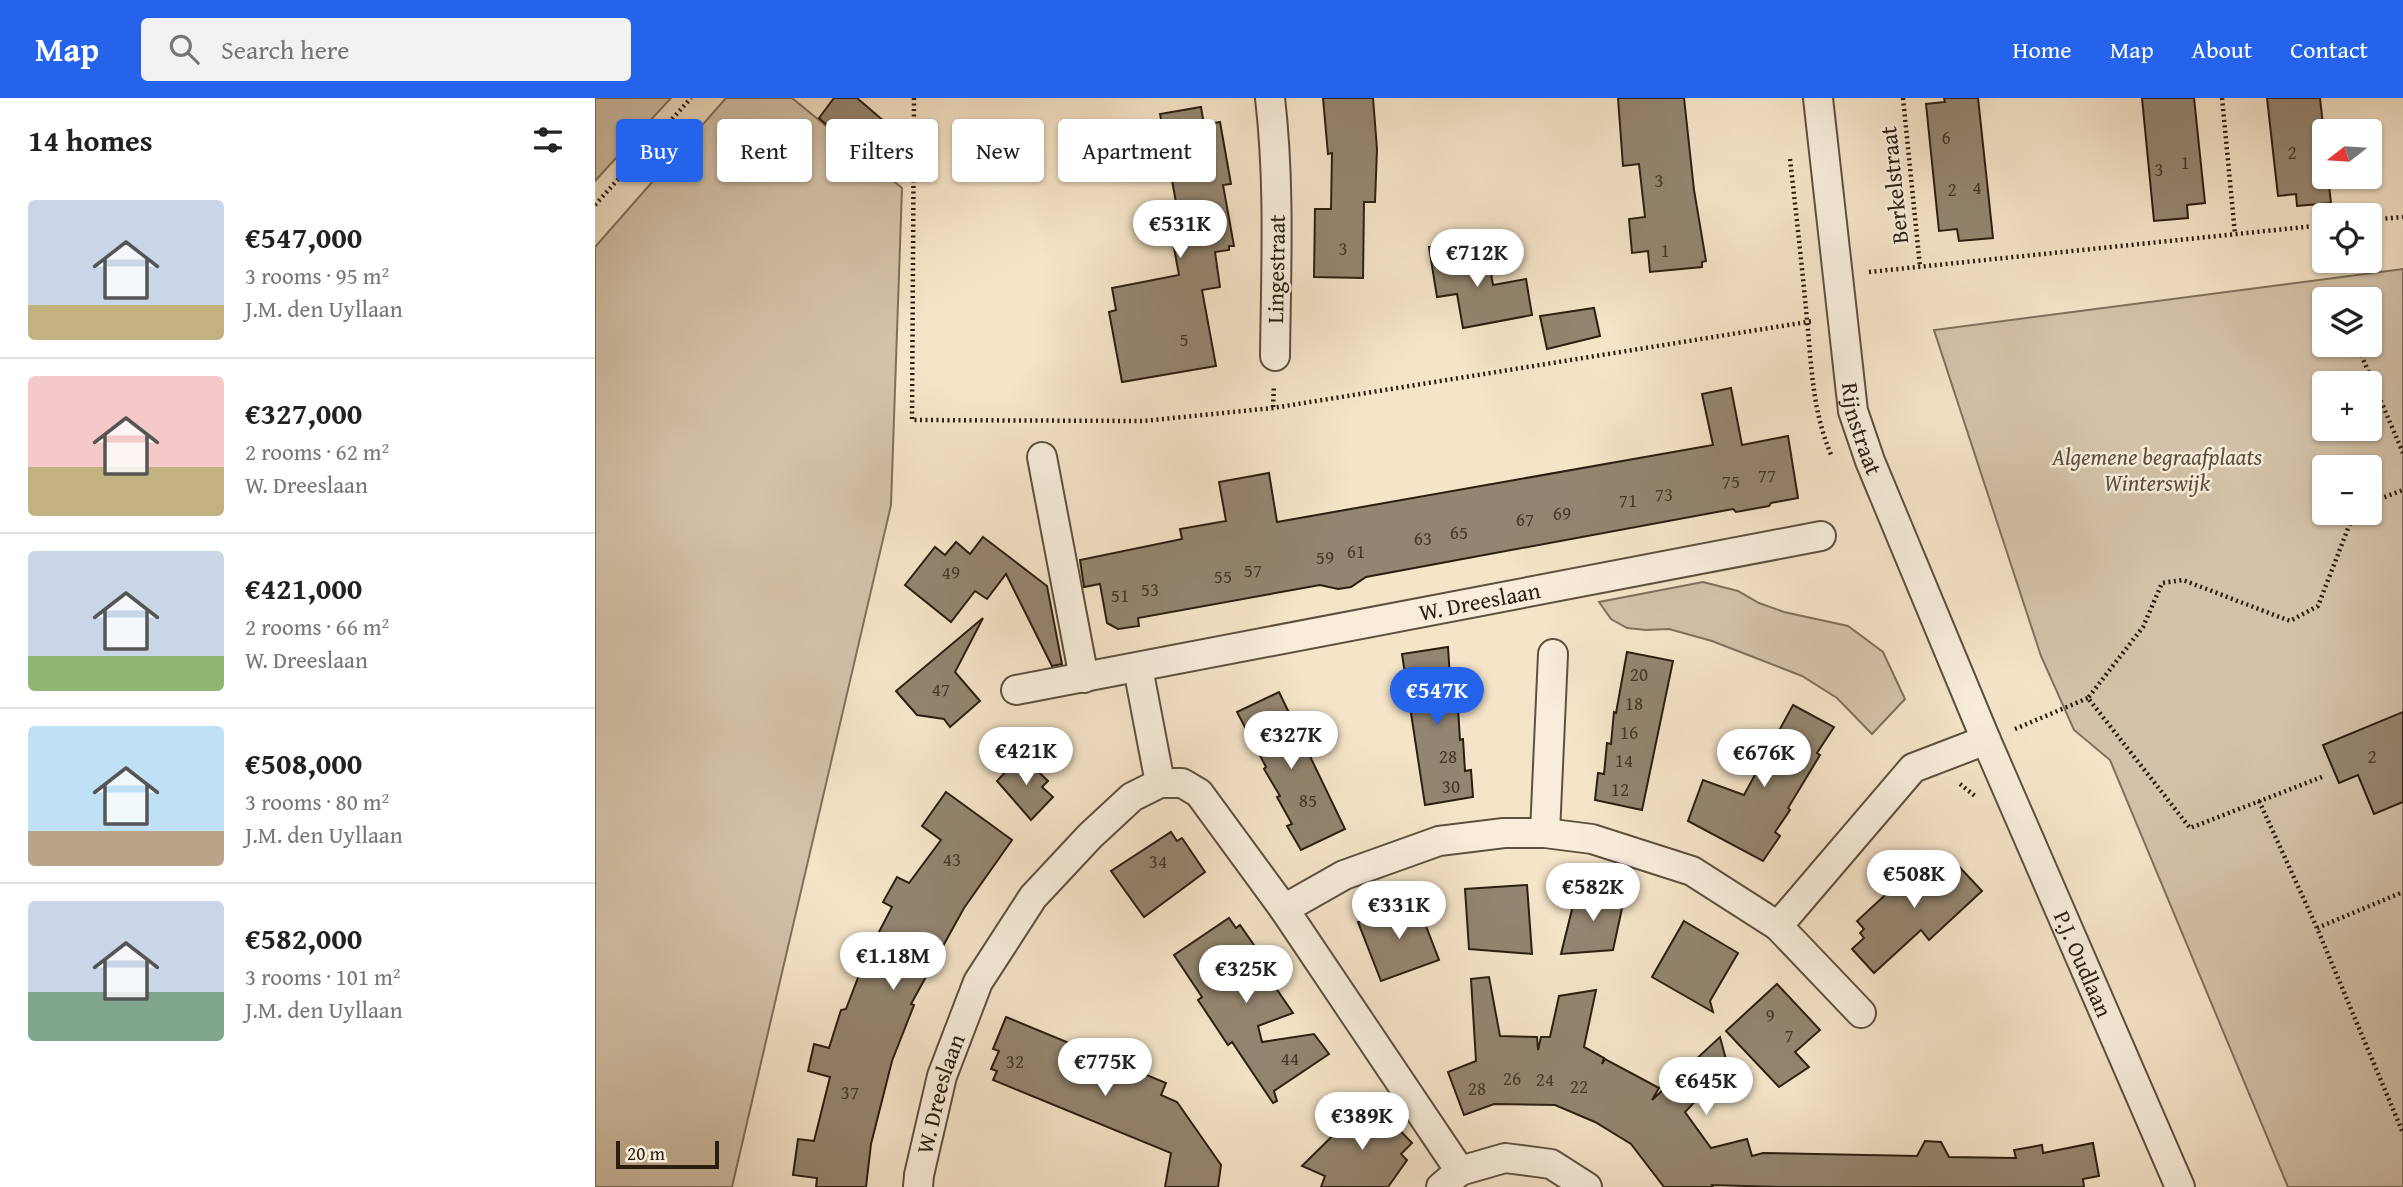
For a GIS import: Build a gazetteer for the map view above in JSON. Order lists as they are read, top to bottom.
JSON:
{
  "streets": {
    "street": [
      "Lingestraat",
      "Rijnstraat",
      "W. Dreeslaan",
      "P.J. Oudlaan"
    ],
    "path": ["Berkelstraat"]
  },
  "crossings": [
    ["Rijnstraat", "P.J. Oudlaan"]
  ],
  "parks": ["Algemene begraafplaats Winterswijk"],
  "house_numbers": [
    "6",
    "2",
    "1",
    "3",
    "3",
    "4",
    "2",
    "3",
    "1",
    "5",
    "77",
    "75",
    "73",
    "71",
    "69",
    "67",
    "65",
    "63",
    "61",
    "59",
    "57",
    "49",
    "55",
    "53",
    "51",
    "20",
    "47",
    "18",
    "16",
    "28",
    "2",
    "14",
    "30",
    "12",
    "85",
    "43",
    "34",
    "9",
    "7",
    "44",
    "32",
    "26",
    "24",
    "22",
    "28",
    "37"
  ],
  "scale_bar": "20 m",
  "north": "left",
  "page": {
    "header": "Map",
    "search": "Search here",
    "nav": [
      "Home",
      "Map",
      "About",
      "Contact"
    ],
    "heading": "14 homes",
    "map_buttons": ["+", "−"],
    "chip": [
      "Buy",
      "Rent",
      "Filters",
      "New",
      "Apartment"
    ],
    "list": [
      {
        "name": "€547,000",
        "note": "3 rooms · 95 m² · J.M. den Uyllaan"
      },
      {
        "name": "€327,000",
        "note": "2 rooms · 62 m² · W. Dreeslaan"
      },
      {
        "name": "€421,000",
        "note": "2 rooms · 66 m² · W. Dreeslaan"
      },
      {
        "name": "€508,000",
        "note": "3 rooms · 80 m² · J.M. den Uyllaan"
      },
      {
        "name": "€582,000",
        "note": "3 rooms · 101 m² · J.M. den Uyllaan"
      }
    ],
    "price": [
      "€531K",
      "€712K",
      "€547K",
      "€327K",
      "€421K",
      "€676K",
      "€508K",
      "€582K",
      "€331K",
      "€1.18M",
      "€325K",
      "€775K",
      "€645K",
      "€389K"
    ],
    "scale": "20 m"
  }
}
